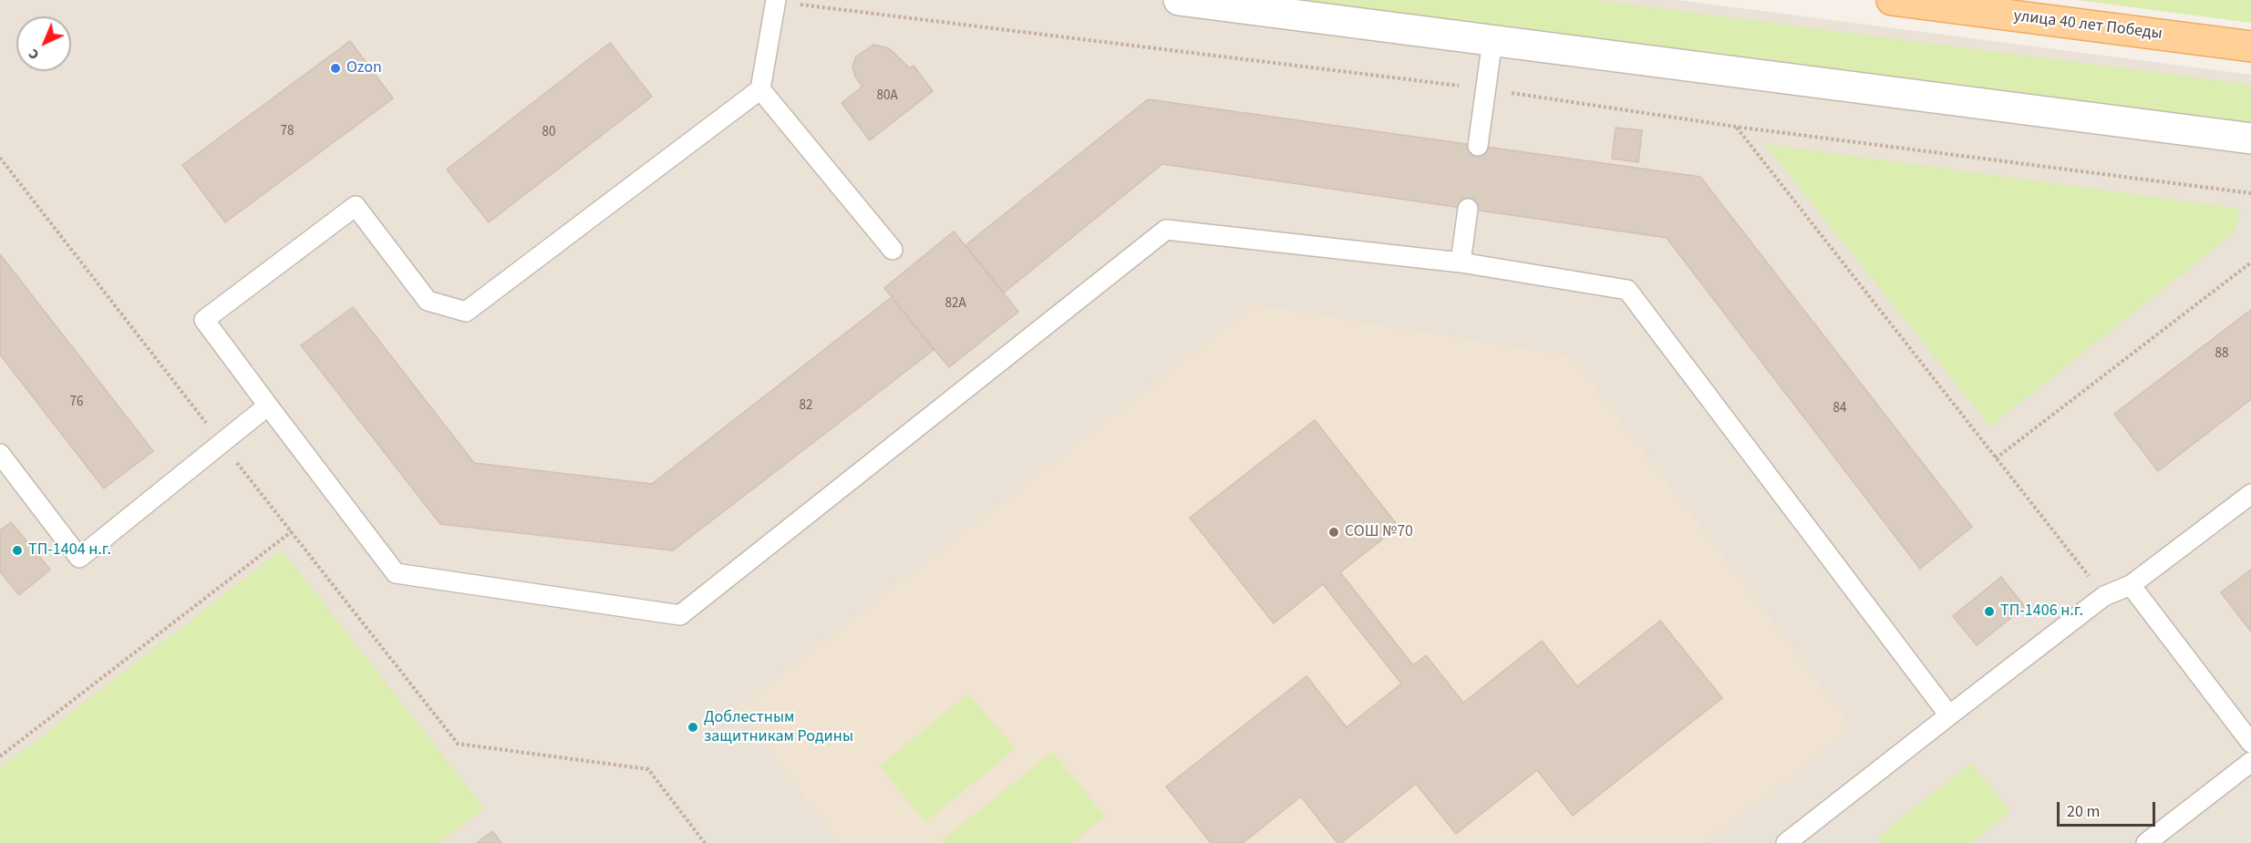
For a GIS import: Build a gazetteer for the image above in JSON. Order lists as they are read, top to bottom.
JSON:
{
  "streets": {
    "main road": ["улица 40 лет Победы"]
  },
  "places": [
    "Ozon",
    "СОШ №70",
    "ТП-1404 н.г.",
    "ТП-1406 н.г.",
    "Доблестным защитникам Родины"
  ],
  "house_numbers": [
    "80А",
    "78",
    "80",
    "82А",
    "88",
    "76",
    "82",
    "84"
  ],
  "scale_bar": "20 m",
  "north": "bottom left"
}
